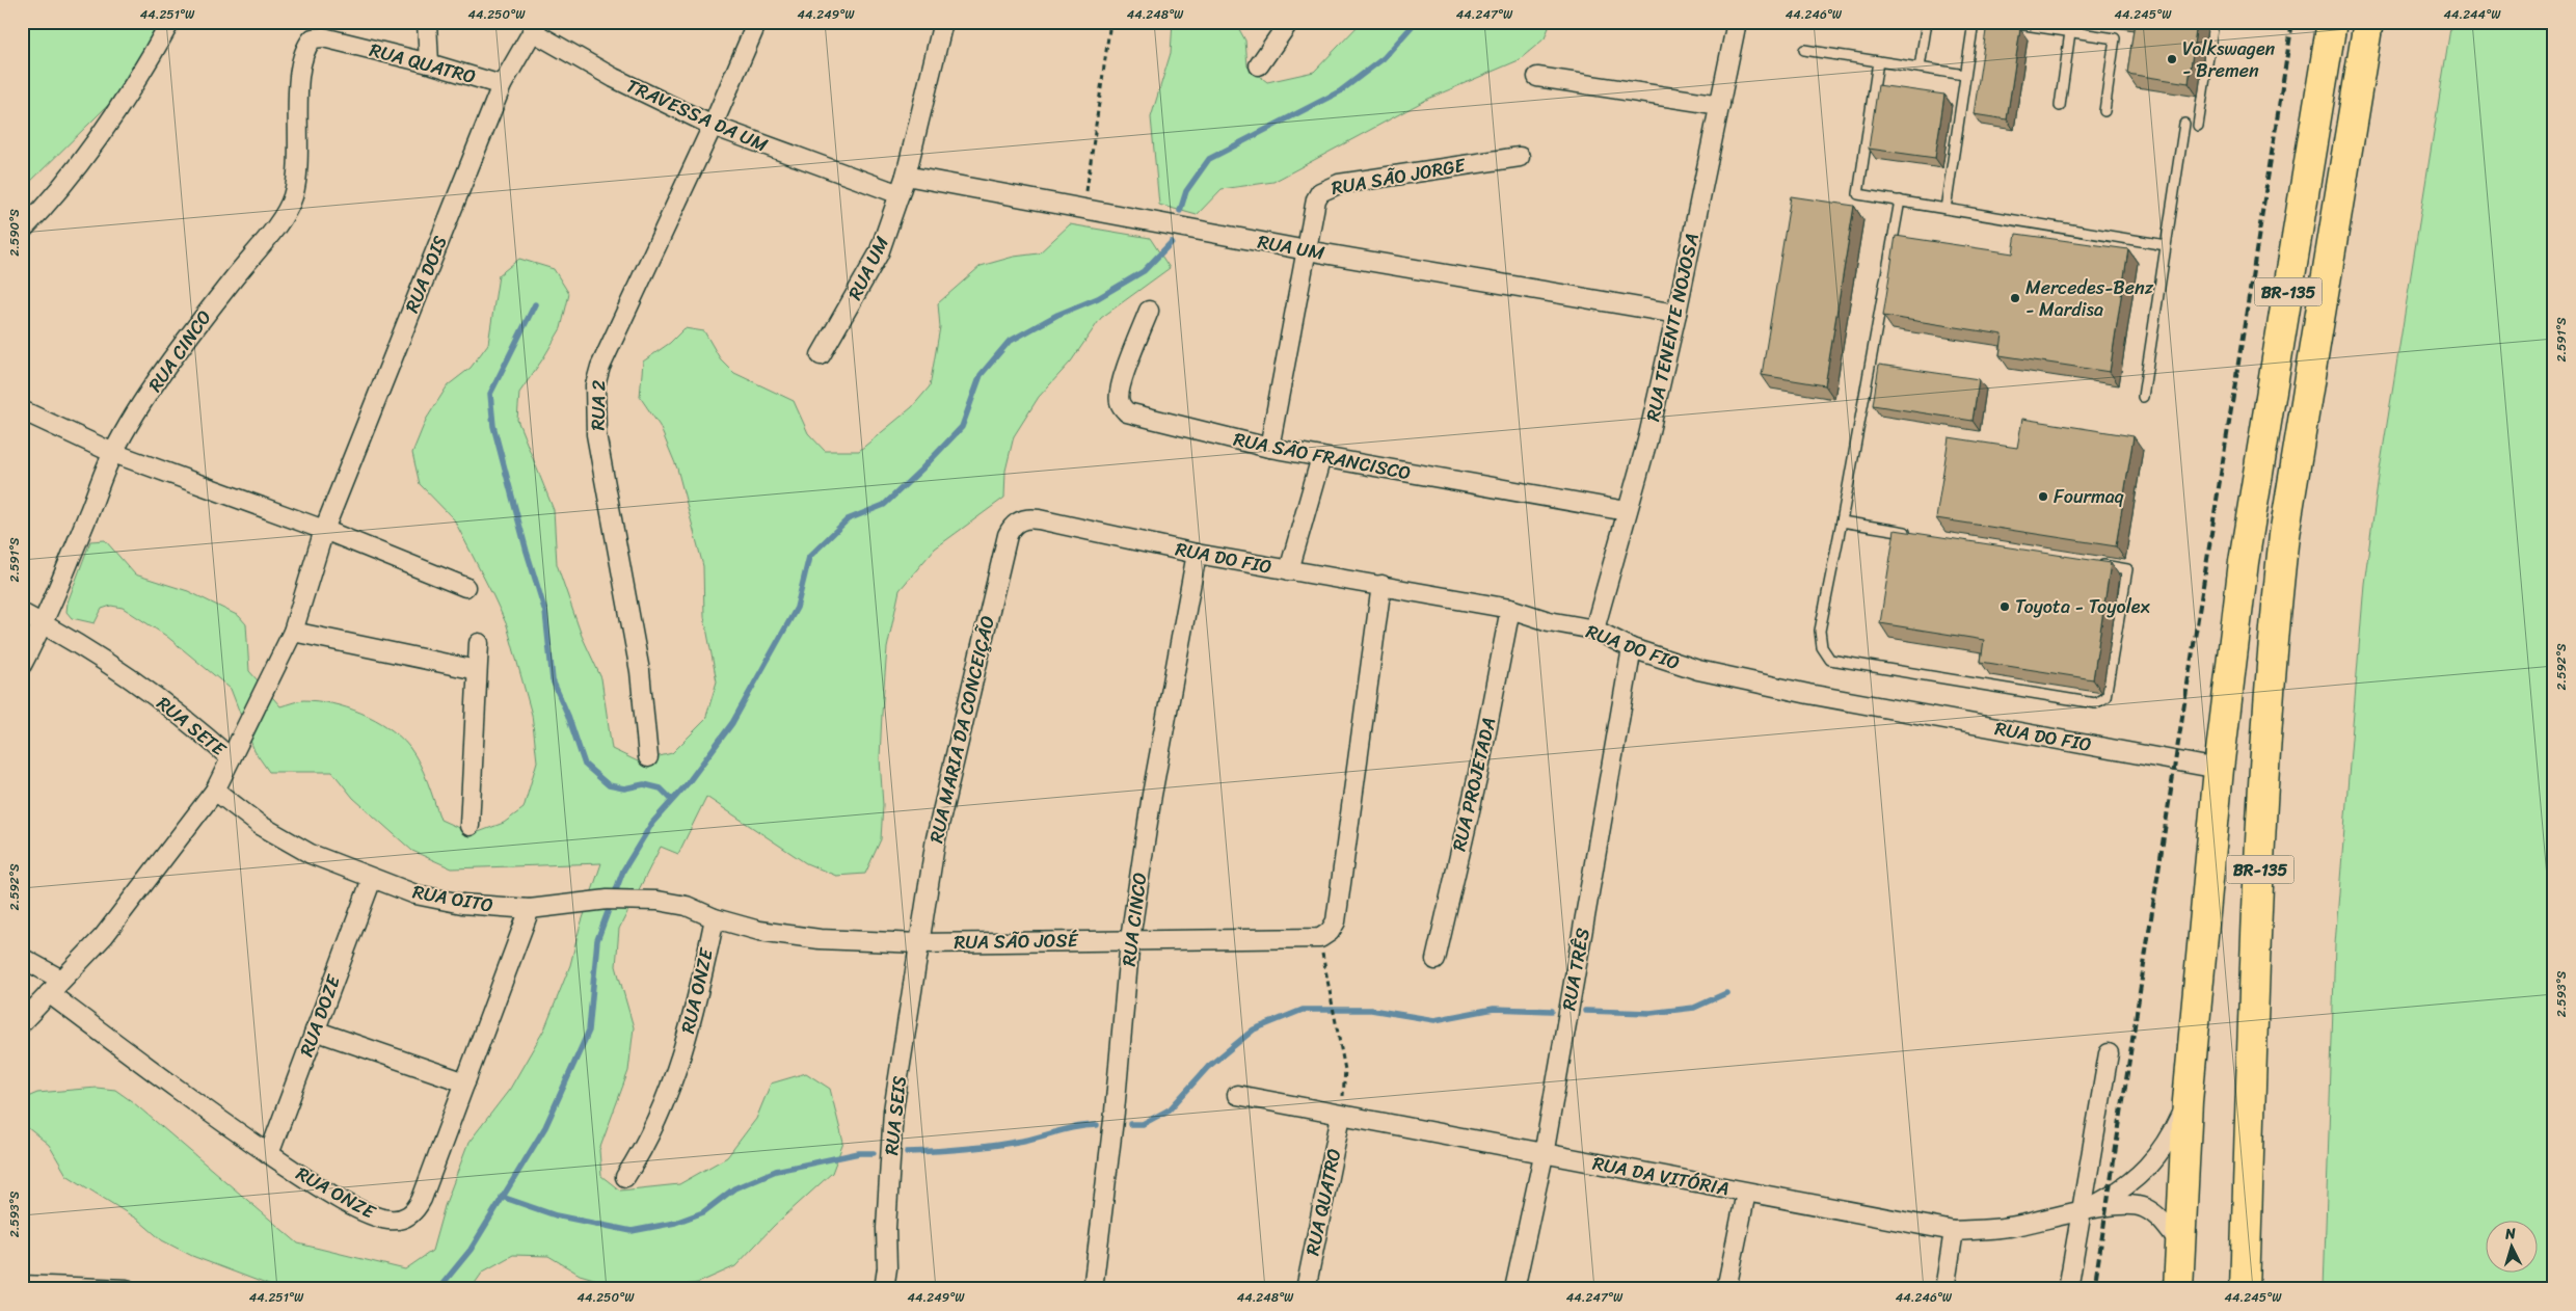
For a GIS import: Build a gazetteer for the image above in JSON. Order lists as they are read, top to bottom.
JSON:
{
  "streets": {
    "highway": ["BR-135"],
    "street": [
      "RUA QUATRO",
      "TRAVESSA DA UM",
      "RUA SÃO JORGE",
      "RUA UM",
      "RUA DOIS",
      "RUA TENENTE NOJOSA",
      "RUA CINCO",
      "RUA 2",
      "RUA SÃO FRANCISCO",
      "RUA DO FIO",
      "RUA SETE",
      "RUA MARIA DA CONCEIÇÃO",
      "RUA PROJETADA",
      "RUA OITO",
      "RUA SÃO JOSÉ",
      "RUA TRÊS",
      "RUA ONZE",
      "RUA DOZE",
      "RUA SEIS",
      "RUA DA VITÓRIA"
    ]
  },
  "crossings": [
    ["RUA QUATRO", "RUA DOIS"],
    ["RUA QUATRO", "RUA CINCO"],
    ["RUA QUATRO", "RUA DA VITÓRIA"],
    ["TRAVESSA DA UM", "RUA UM"],
    ["TRAVESSA DA UM", "RUA DOIS"],
    ["TRAVESSA DA UM", "RUA 2"],
    ["RUA SÃO JORGE", "RUA UM"],
    ["RUA SÃO JORGE", "RUA SÃO FRANCISCO"],
    ["RUA UM", "RUA TENENTE NOJOSA"],
    ["RUA DOIS", "RUA SETE"],
    ["BR-135", "RUA DO FIO"],
    ["BR-135", "RUA DA VITÓRIA"],
    ["RUA TENENTE NOJOSA", "RUA SÃO FRANCISCO"],
    ["RUA TENENTE NOJOSA", "RUA DO FIO"],
    ["RUA CINCO", "RUA DO FIO"],
    ["RUA CINCO", "RUA SETE"],
    ["RUA CINCO", "RUA SÃO JOSÉ"],
    ["RUA DO FIO", "RUA MARIA DA CONCEIÇÃO"],
    ["RUA DO FIO", "RUA PROJETADA"],
    ["RUA DO FIO", "RUA TRÊS"],
    ["RUA MARIA DA CONCEIÇÃO", "RUA SÃO JOSÉ"],
    ["RUA MARIA DA CONCEIÇÃO", "RUA SEIS"],
    ["RUA OITO", "RUA SÃO JOSÉ"],
    ["RUA OITO", "RUA ONZE"],
    ["RUA OITO", "RUA DOZE"],
    ["RUA SÃO JOSÉ", "RUA ONZE"],
    ["RUA SÃO JOSÉ", "RUA SEIS"],
    ["RUA TRÊS", "RUA DA VITÓRIA"],
    ["RUA ONZE", "RUA DOZE"]
  ],
  "places": [
    "Volkswagen - Bremen",
    "Mercedes-Benz - Mardisa",
    "Fourmaq",
    "Toyota - Toyolex"
  ],
  "north": "top",
  "coordinates": [
    "44.251°W",
    "44.250°W",
    "44.249°W",
    "44.248°W",
    "44.247°W",
    "44.246°W",
    "44.245°W",
    "44.244°W",
    "2.590°S",
    "2.591°S",
    "2.592°S",
    "2.593°S"
  ]
}
